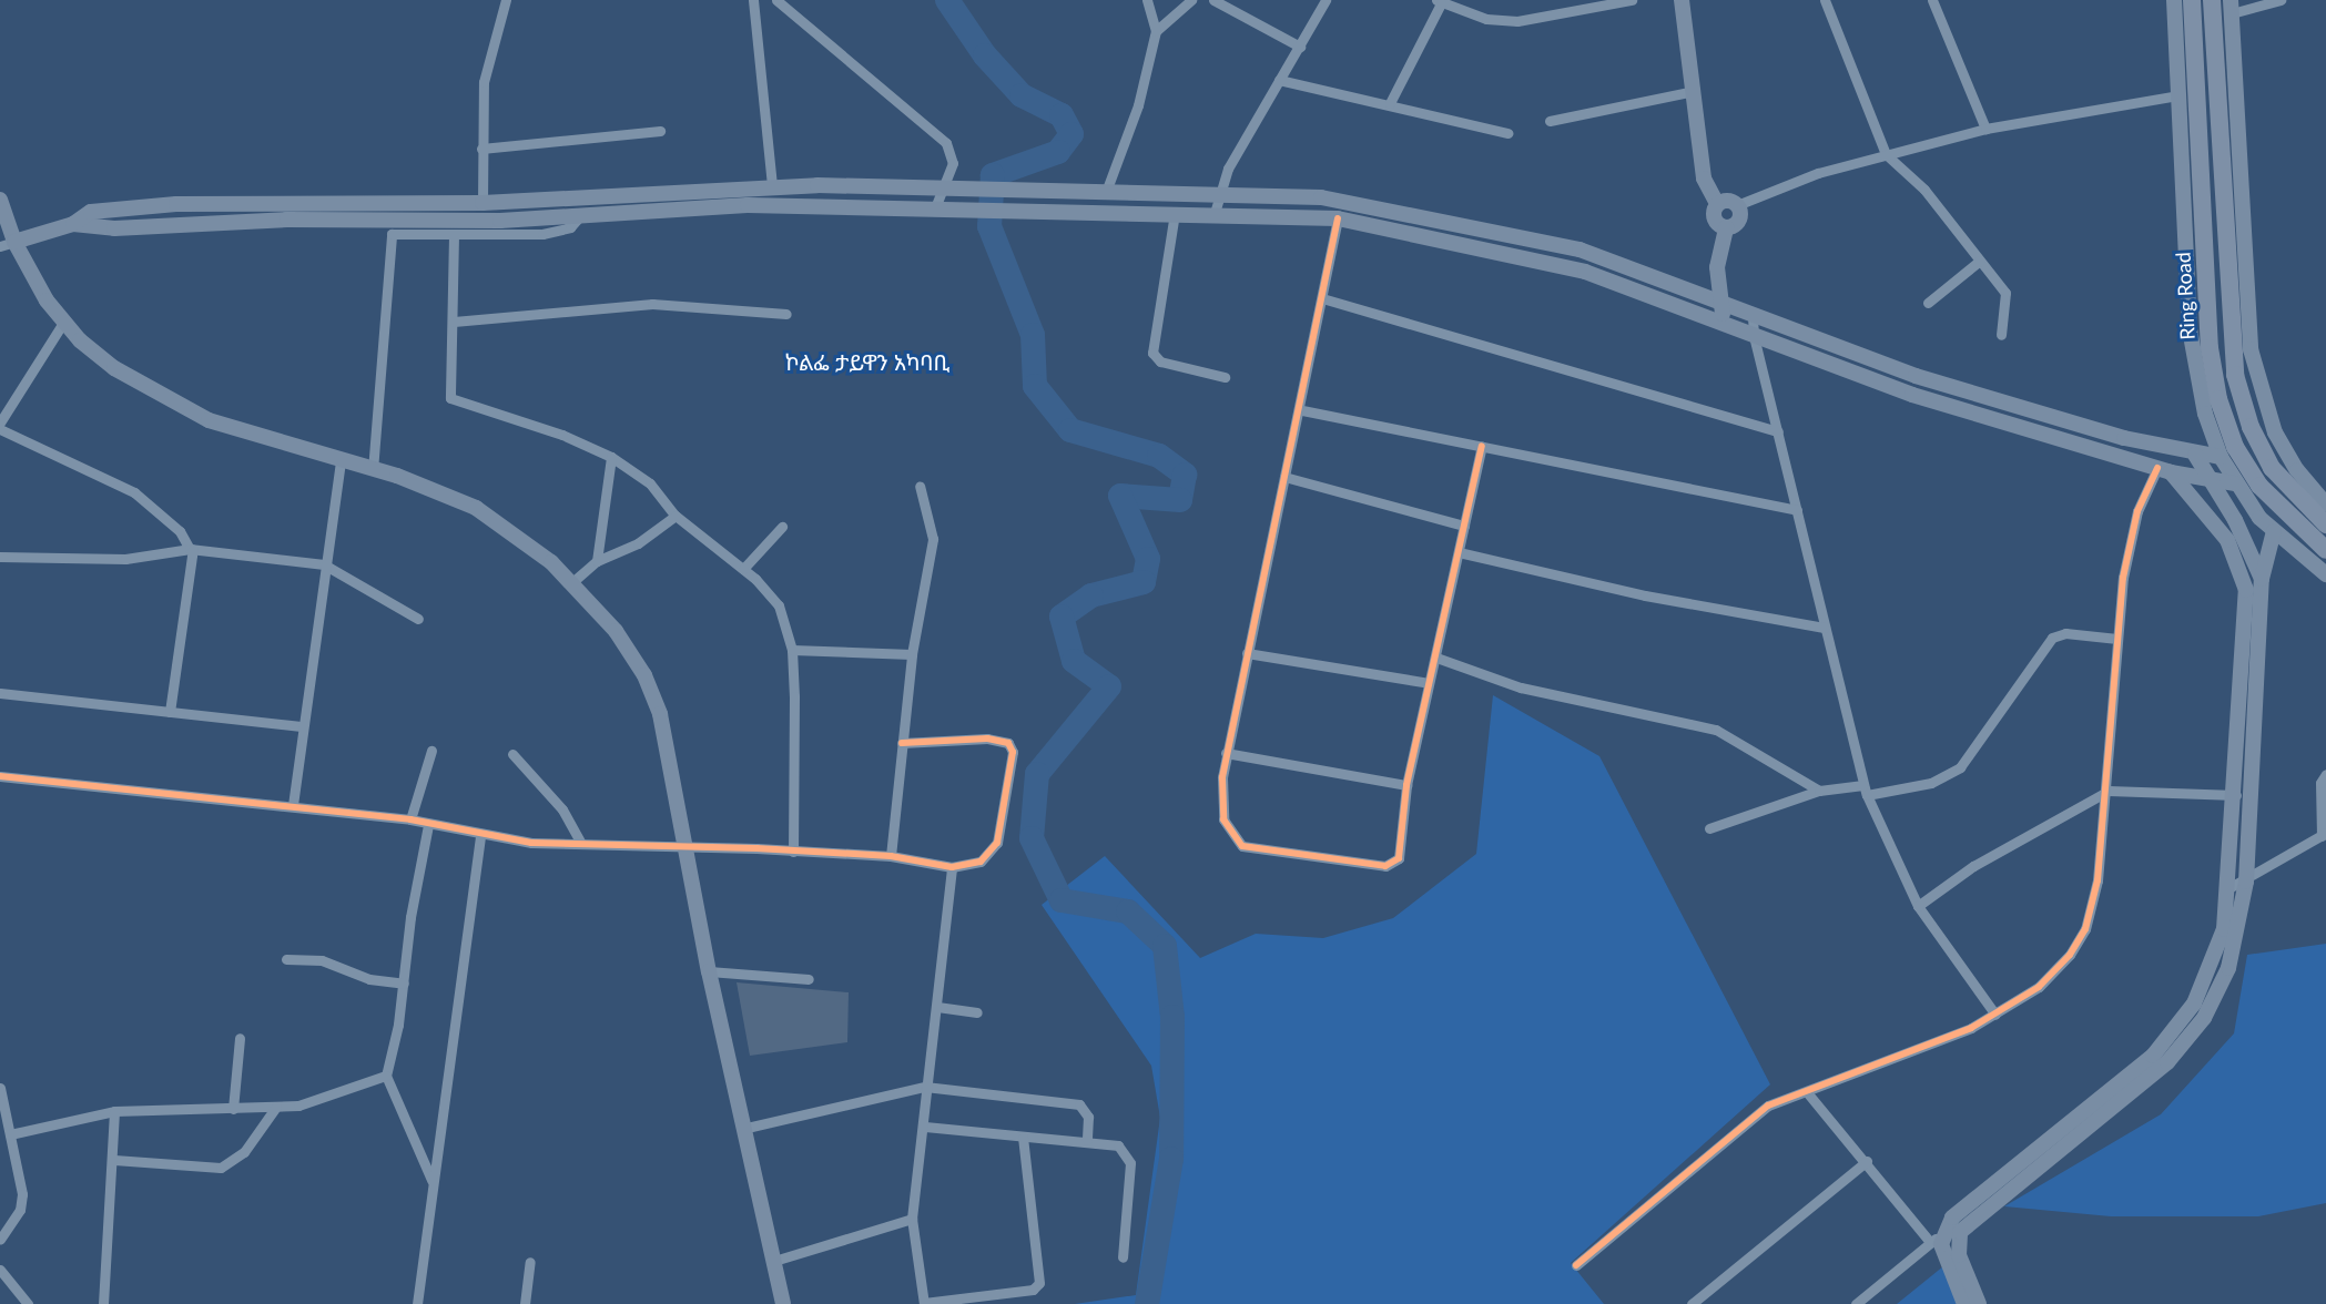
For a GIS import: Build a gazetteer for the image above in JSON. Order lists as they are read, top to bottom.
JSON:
{
  "streets": {
    "highway": ["Ring Road"]
  },
  "districts": ["ኮልፌ ታይዋን አካባቢ"]
}
